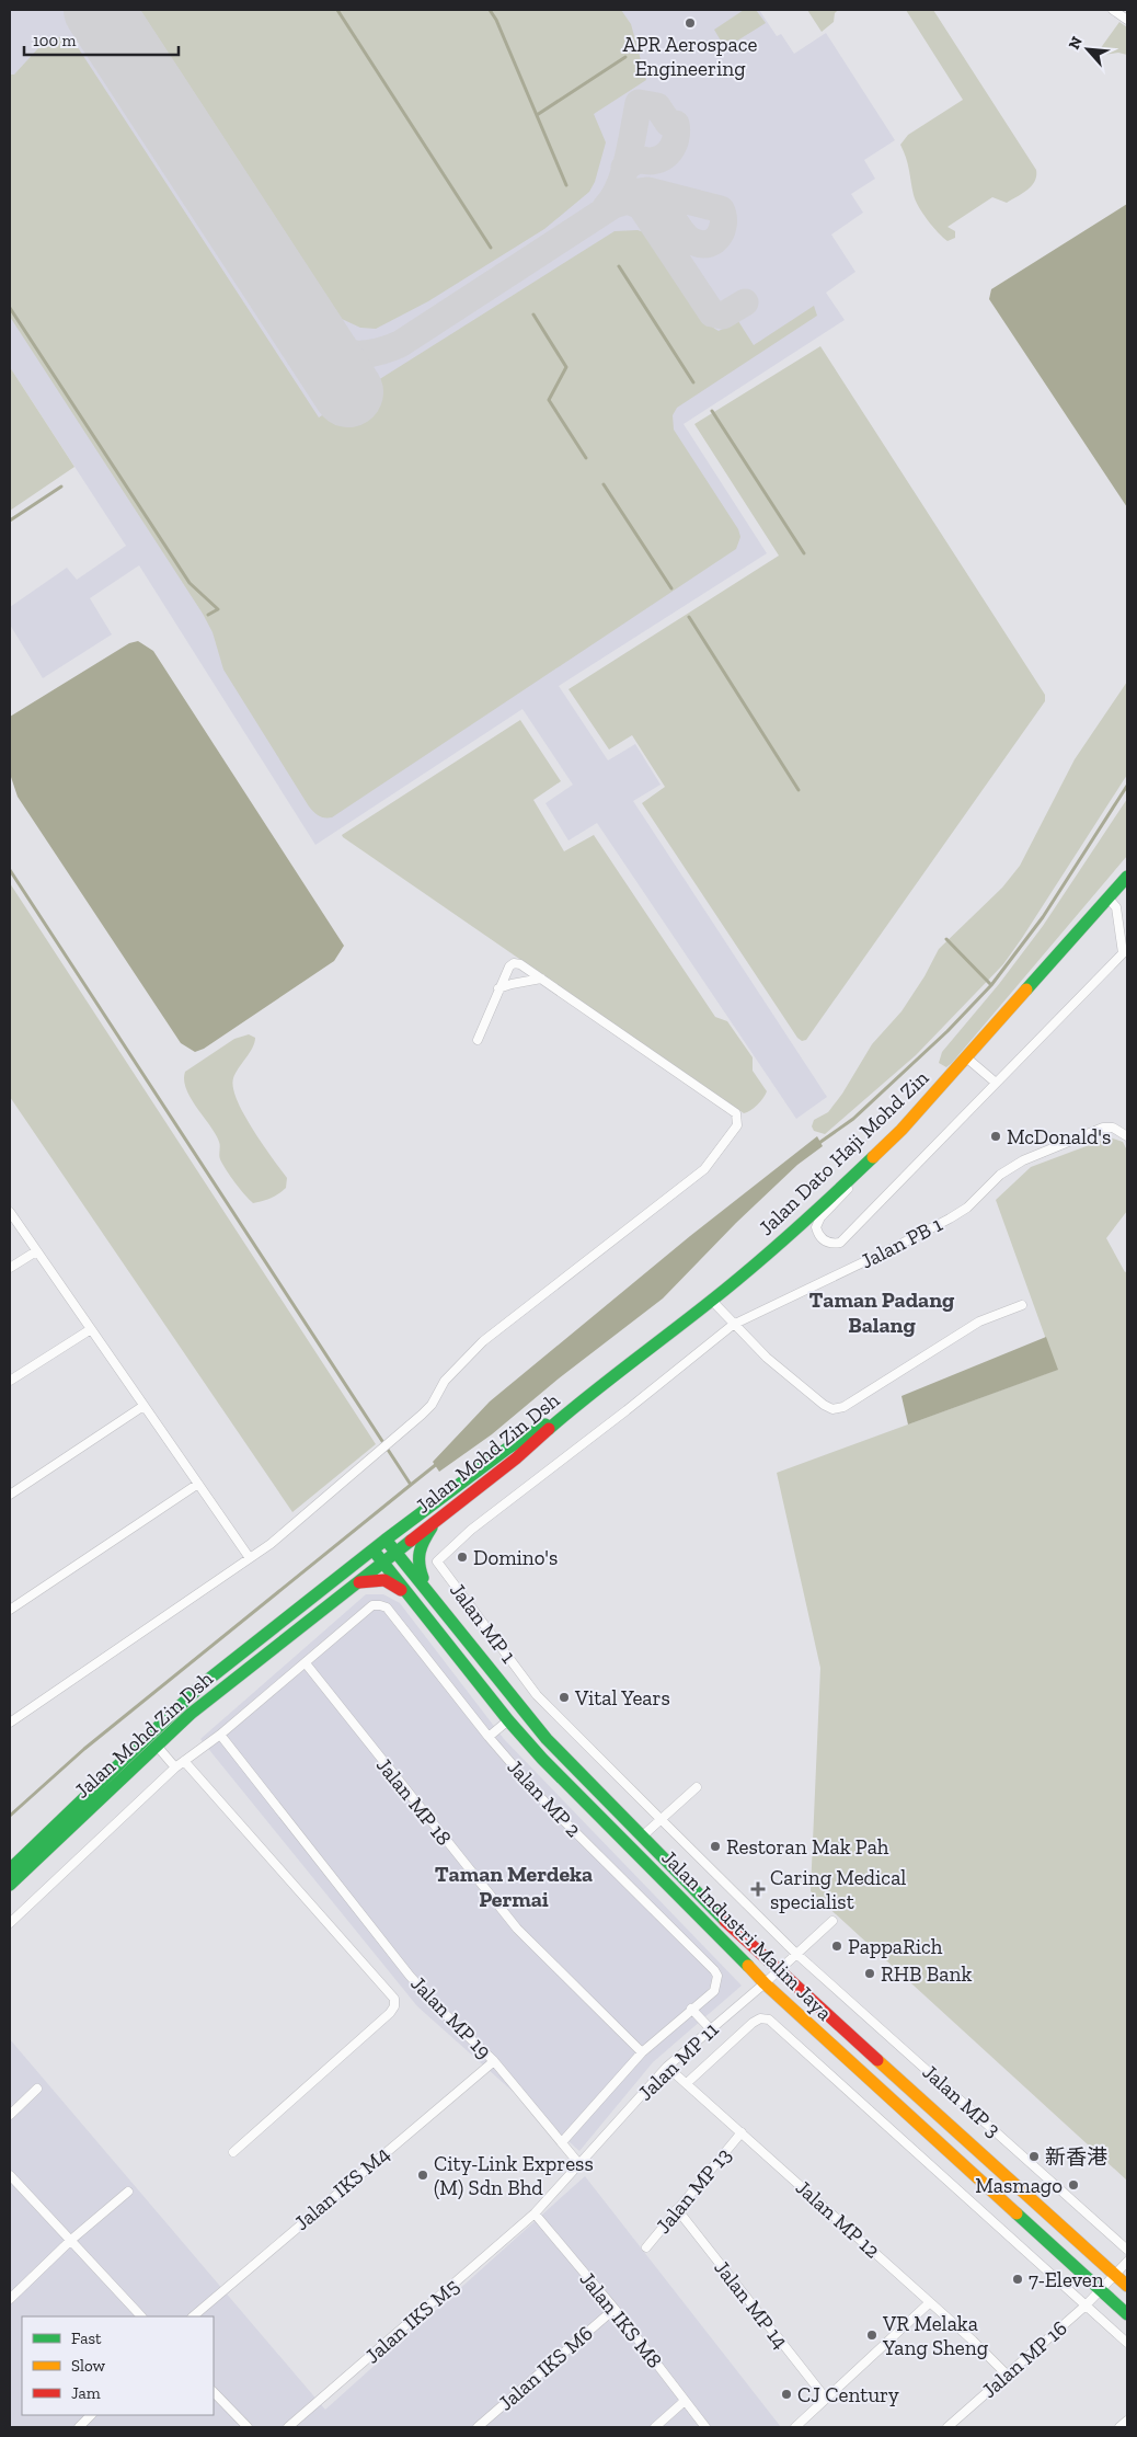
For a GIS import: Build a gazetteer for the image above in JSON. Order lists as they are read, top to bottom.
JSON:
{
  "streets": {
    "main road": ["Jalan Dato Haji Mohd Zin", "Jalan Mohd Zin Dsh", "Jalan Industri Malim Jaya"],
    "street": [
      "Jalan PB 1",
      "Jalan MP 1",
      "Jalan MP 2",
      "Jalan MP 18",
      "Jalan MP 19",
      "Jalan MP 11",
      "Jalan MP 3",
      "Jalan IKS M4",
      "Jalan MP 13",
      "Jalan MP 12",
      "Jalan MP 14",
      "Jalan IKS M8",
      "Jalan IKS M5",
      "Jalan MP 16",
      "Jalan IKS M6"
    ]
  },
  "crossings": [
    ["Jalan Dato Haji Mohd Zin", "Jalan Mohd Zin Dsh"],
    ["Jalan PB 1", "Jalan MP 1"],
    ["Jalan Mohd Zin Dsh", "Jalan Industri Malim Jaya"],
    ["Jalan MP 1", "Jalan MP 11"],
    ["Jalan MP 1", "Jalan MP 3"],
    ["Jalan MP 2", "Jalan MP 18"],
    ["Jalan Industri Malim Jaya", "Jalan MP 11"],
    ["Jalan Industri Malim Jaya", "Jalan MP 16"],
    ["Jalan MP 19", "Jalan MP 11"],
    ["Jalan MP 19", "Jalan IKS M4"],
    ["Jalan MP 11", "Jalan MP 3"],
    ["Jalan MP 11", "Jalan MP 12"],
    ["Jalan MP 11", "Jalan IKS M8"],
    ["Jalan MP 11", "Jalan IKS M5"],
    ["Jalan MP 13", "Jalan MP 12"],
    ["Jalan MP 13", "Jalan MP 14"],
    ["Jalan MP 12", "Jalan MP 16"],
    ["Jalan IKS M8", "Jalan IKS M5"],
    ["Jalan IKS M8", "Jalan IKS M6"]
  ],
  "districts": ["Taman Padang Balang", "Taman Merdeka Permai"],
  "places": {
    "other": [
      "APR Aerospace Engineering",
      "McDonald's",
      "Domino's",
      "Vital Years",
      "Restoran Mak Pah",
      "PappaRich",
      "RHB Bank",
      "新香港",
      "City-Link Express (M) Sdn Bhd",
      "Masmago",
      "7-Eleven",
      "VR Melaka Yang Sheng",
      "CJ Century"
    ],
    "health": ["Caring Medical specialist"]
  },
  "legend": ["Fast", "Slow", "Jam"],
  "scale_bar": "100 m",
  "north": "top left"
}
